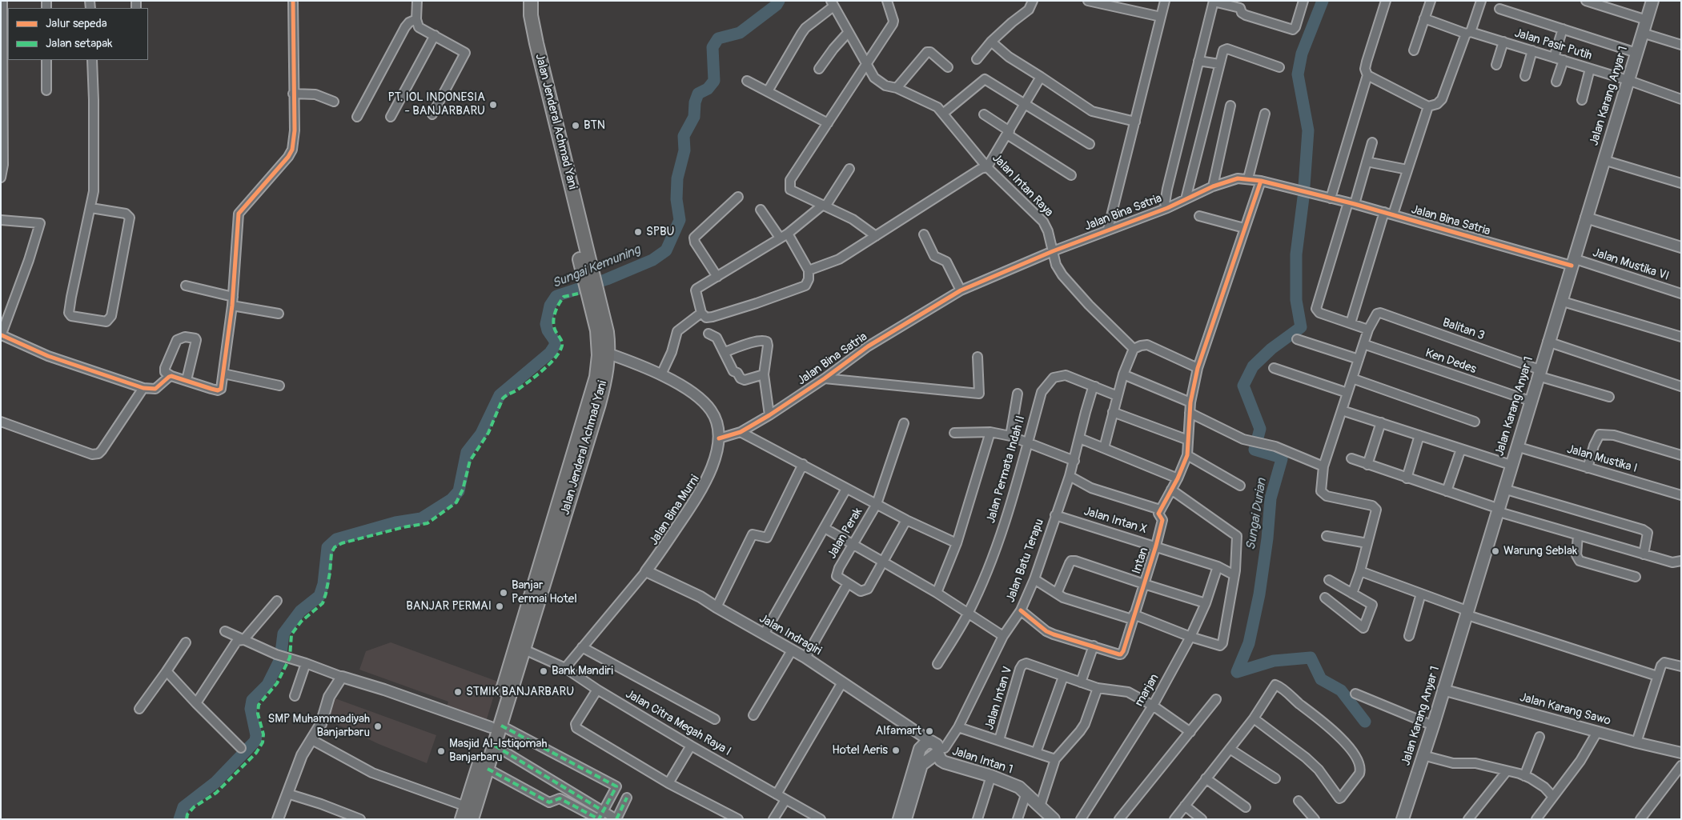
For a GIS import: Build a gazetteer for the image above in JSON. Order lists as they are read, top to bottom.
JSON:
{
  "streets": {
    "highway": ["Jalan Jenderal Achmad Yani"],
    "main road": ["Jalan Karang Anyar 1", "Jalan Intan 1"],
    "street": [
      "Jalan Pasir Putih",
      "Jalan Intan Raya",
      "Jalan Bina Satria",
      "Jalan Mustika VI",
      "Balitan 3",
      "Ken Dedes",
      "Jalan Mustika I",
      "Jalan Permata Indah II",
      "Jalan Bina Murni",
      "Jalan Intan X",
      "Jalan Perak",
      "Jalan Batu Terapu",
      "Intan",
      "Jalan Indragiri",
      "marjan",
      "Jalan Intan V",
      "Jalan Karang Sawo",
      "Jalan Citra Megah Raya I"
    ]
  },
  "crossings": [
    ["Jalan Pasir Putih", "Jalan Karang Anyar 1"],
    ["Jalan Karang Anyar 1", "Jalan Bina Satria"],
    ["Jalan Karang Anyar 1", "Jalan Mustika VI"],
    ["Jalan Karang Anyar 1", "Balitan 3"],
    ["Jalan Karang Anyar 1", "Ken Dedes"],
    ["Jalan Karang Anyar 1", "Jalan Mustika I"],
    ["Jalan Karang Anyar 1", "Jalan Karang Sawo"],
    ["Jalan Jenderal Achmad Yani", "Jalan Bina Murni"],
    ["Jalan Jenderal Achmad Yani", "Jalan Citra Megah Raya I"],
    ["Jalan Intan Raya", "Jalan Bina Satria"],
    ["Jalan Bina Satria", "Jalan Mustika VI"],
    ["Jalan Bina Satria", "Jalan Bina Murni"],
    ["Jalan Permata Indah II", "Jalan Batu Terapu"],
    ["Jalan Bina Murni", "Jalan Indragiri"],
    ["Jalan Intan X", "Jalan Batu Terapu"],
    ["Jalan Intan X", "Intan"],
    ["Jalan Intan X", "marjan"],
    ["Jalan Batu Terapu", "Intan"],
    ["Jalan Batu Terapu", "Jalan Indragiri"],
    ["Jalan Batu Terapu", "Jalan Intan 1"],
    ["Jalan Indragiri", "Jalan Intan 1"]
  ],
  "water": ["Sungai Kemuning", "Sungai Durian"],
  "places": [
    "PT. IOL INDONESIA - BANJARBARU",
    "BTN",
    "SPBU",
    "Warung Seblak",
    "Banjar Permai Hotel",
    "BANJAR PERMAI",
    "Bank Mandiri",
    "STMIK BANJARBARU",
    "SMP Muhammadiyah Banjarbaru",
    "Alfamart",
    "Hotel Aeris",
    "Masjid Al-Istiqomah Banjarbaru"
  ],
  "legend": ["Jalur sepeda", "Jalan setapak"]
}
